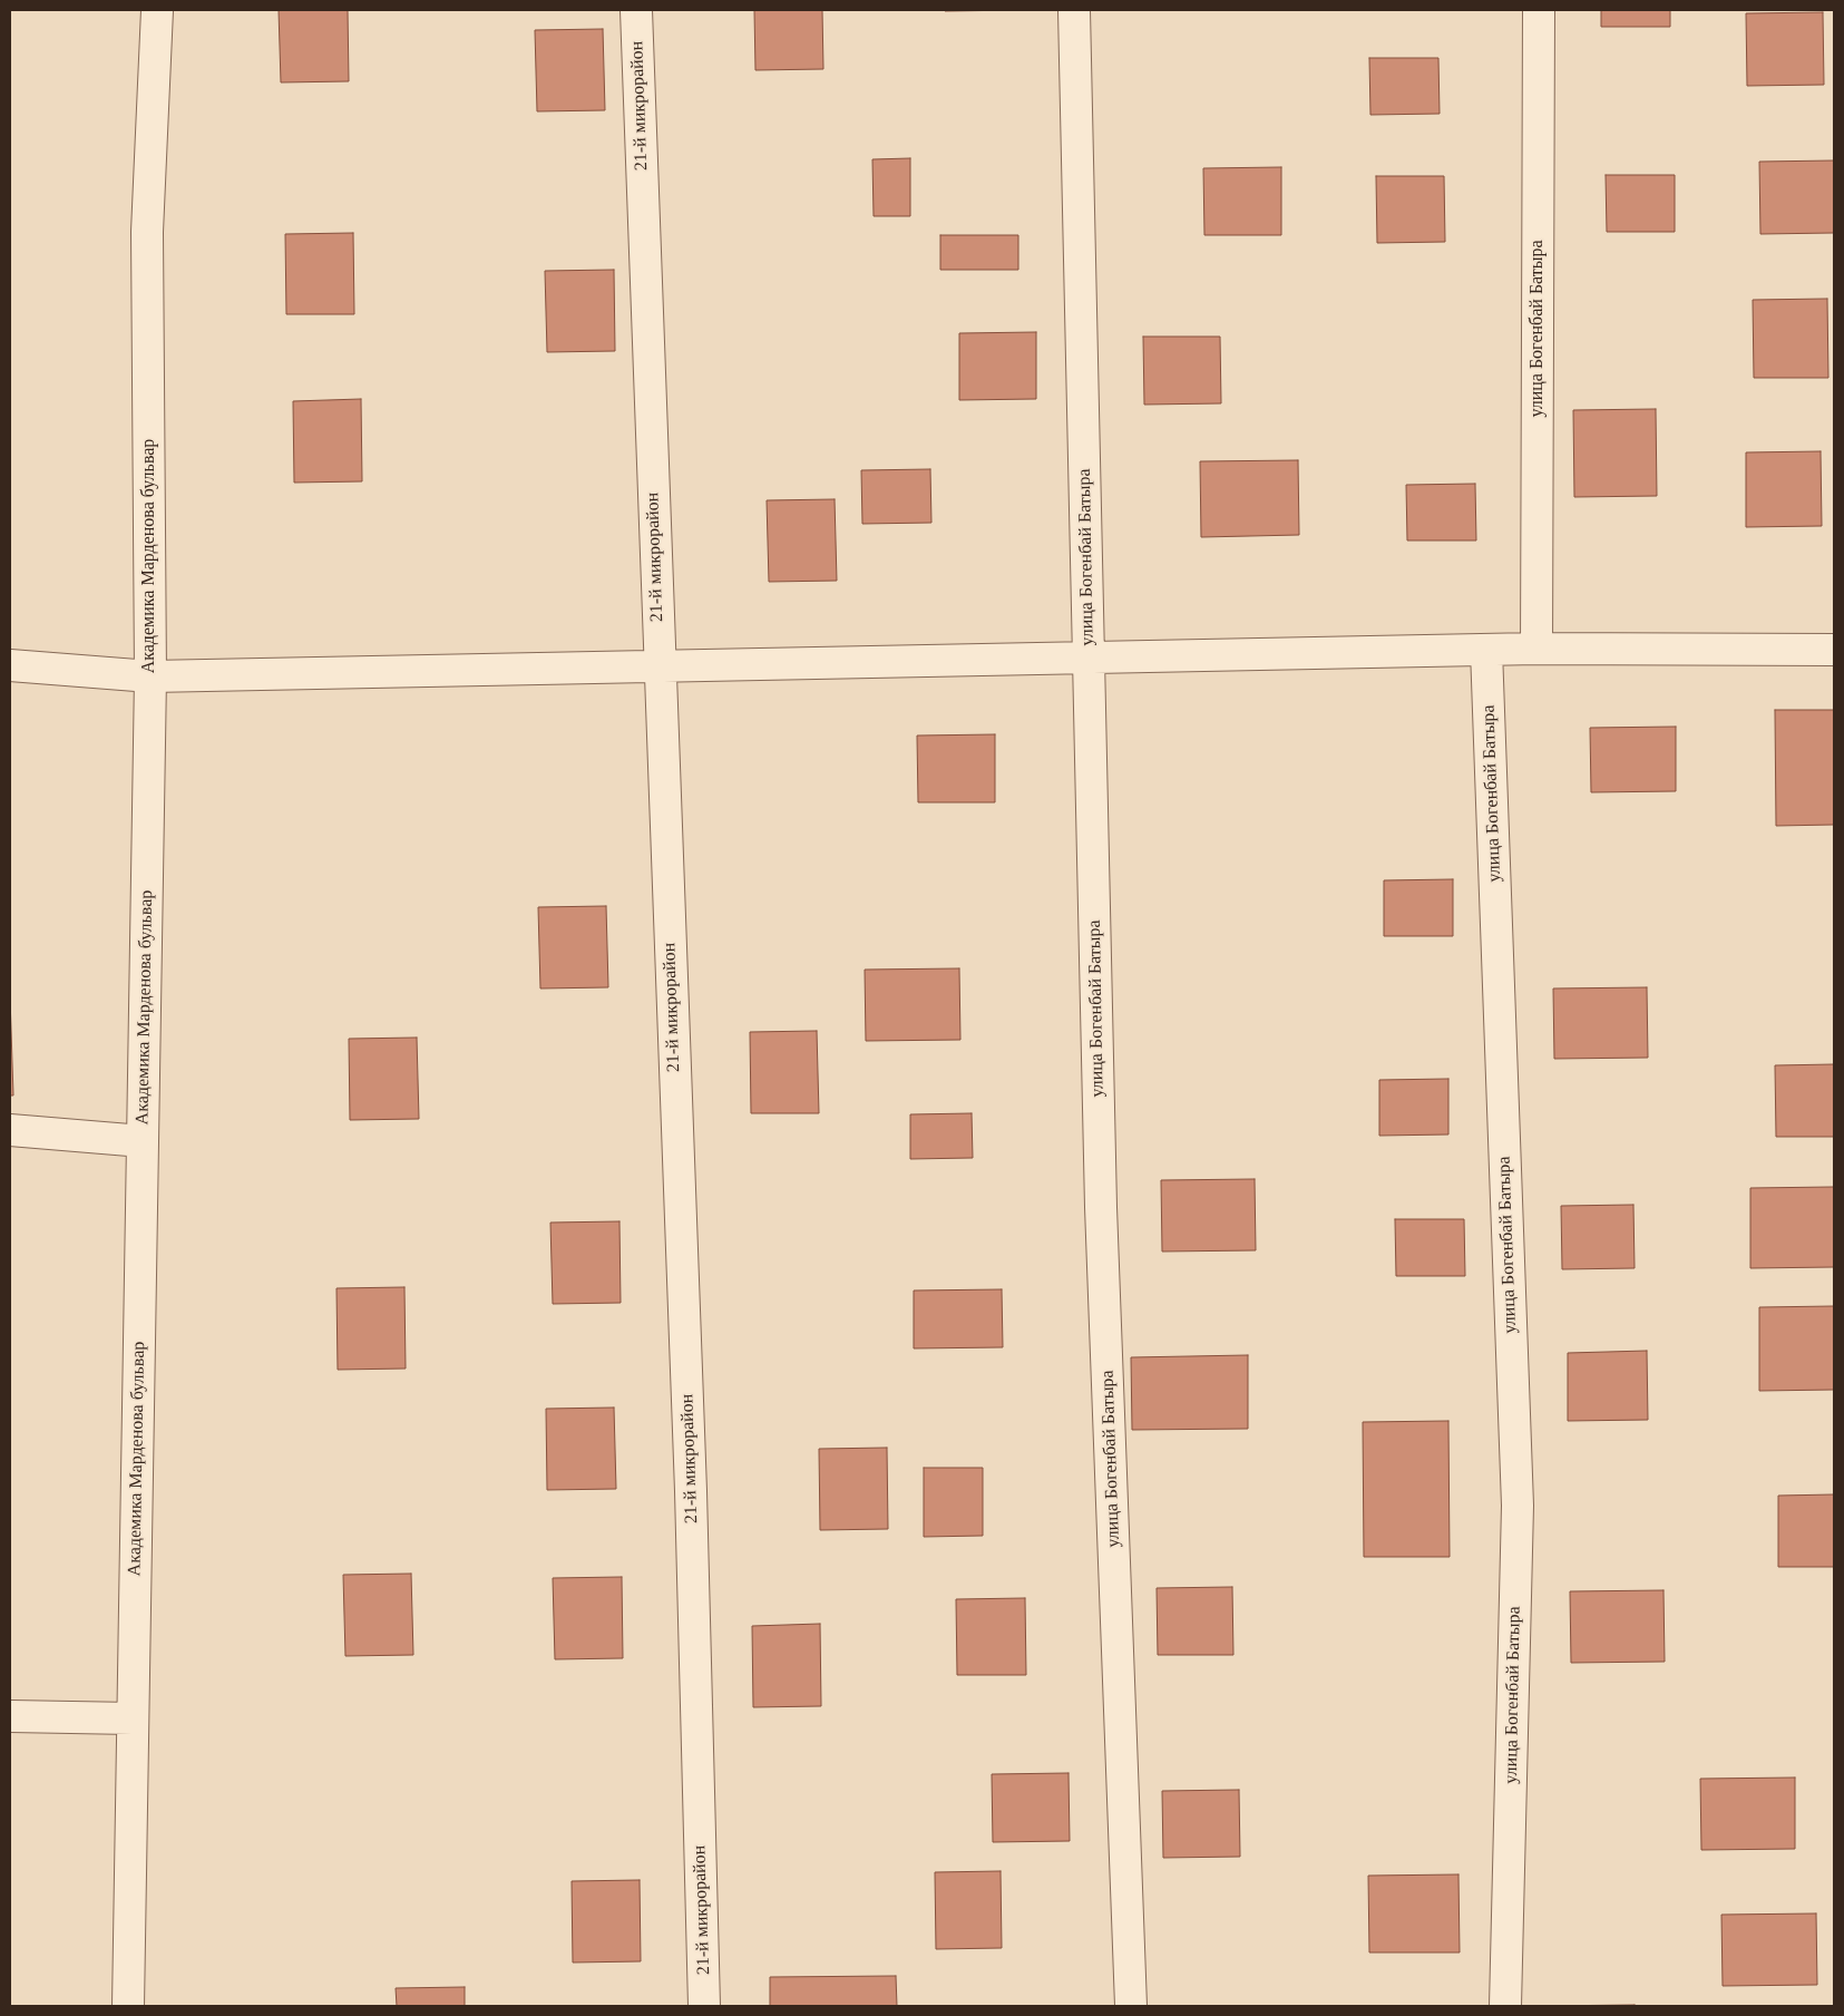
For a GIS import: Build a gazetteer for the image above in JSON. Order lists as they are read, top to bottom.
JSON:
{
  "streets": {
    "street": ["21-й микрорайон", "улица Богенбай Батыра", "Академика Марденова бульвар"]
  }
}
